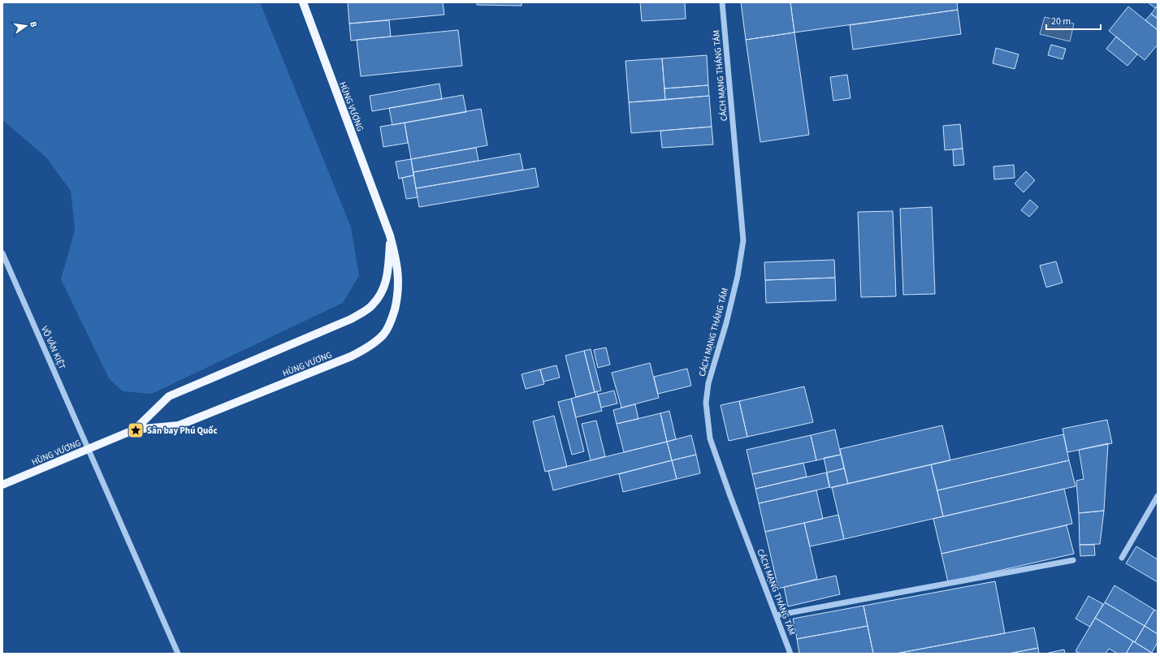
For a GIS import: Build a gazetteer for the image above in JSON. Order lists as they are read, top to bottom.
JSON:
{
  "streets": {
    "main road": ["HÙNG VƯƠNG"],
    "street": ["CÁCH MẠNG THÁNG TÁM", "VÕ VĂN KIỆT"]
  },
  "crossings": [
    ["HÙNG VƯƠNG", "VÕ VĂN KIỆT"]
  ],
  "places": {
    "place": ["Sân bay Phú Quốc"]
  },
  "scale_bar": "20 m",
  "north": "right"
}
